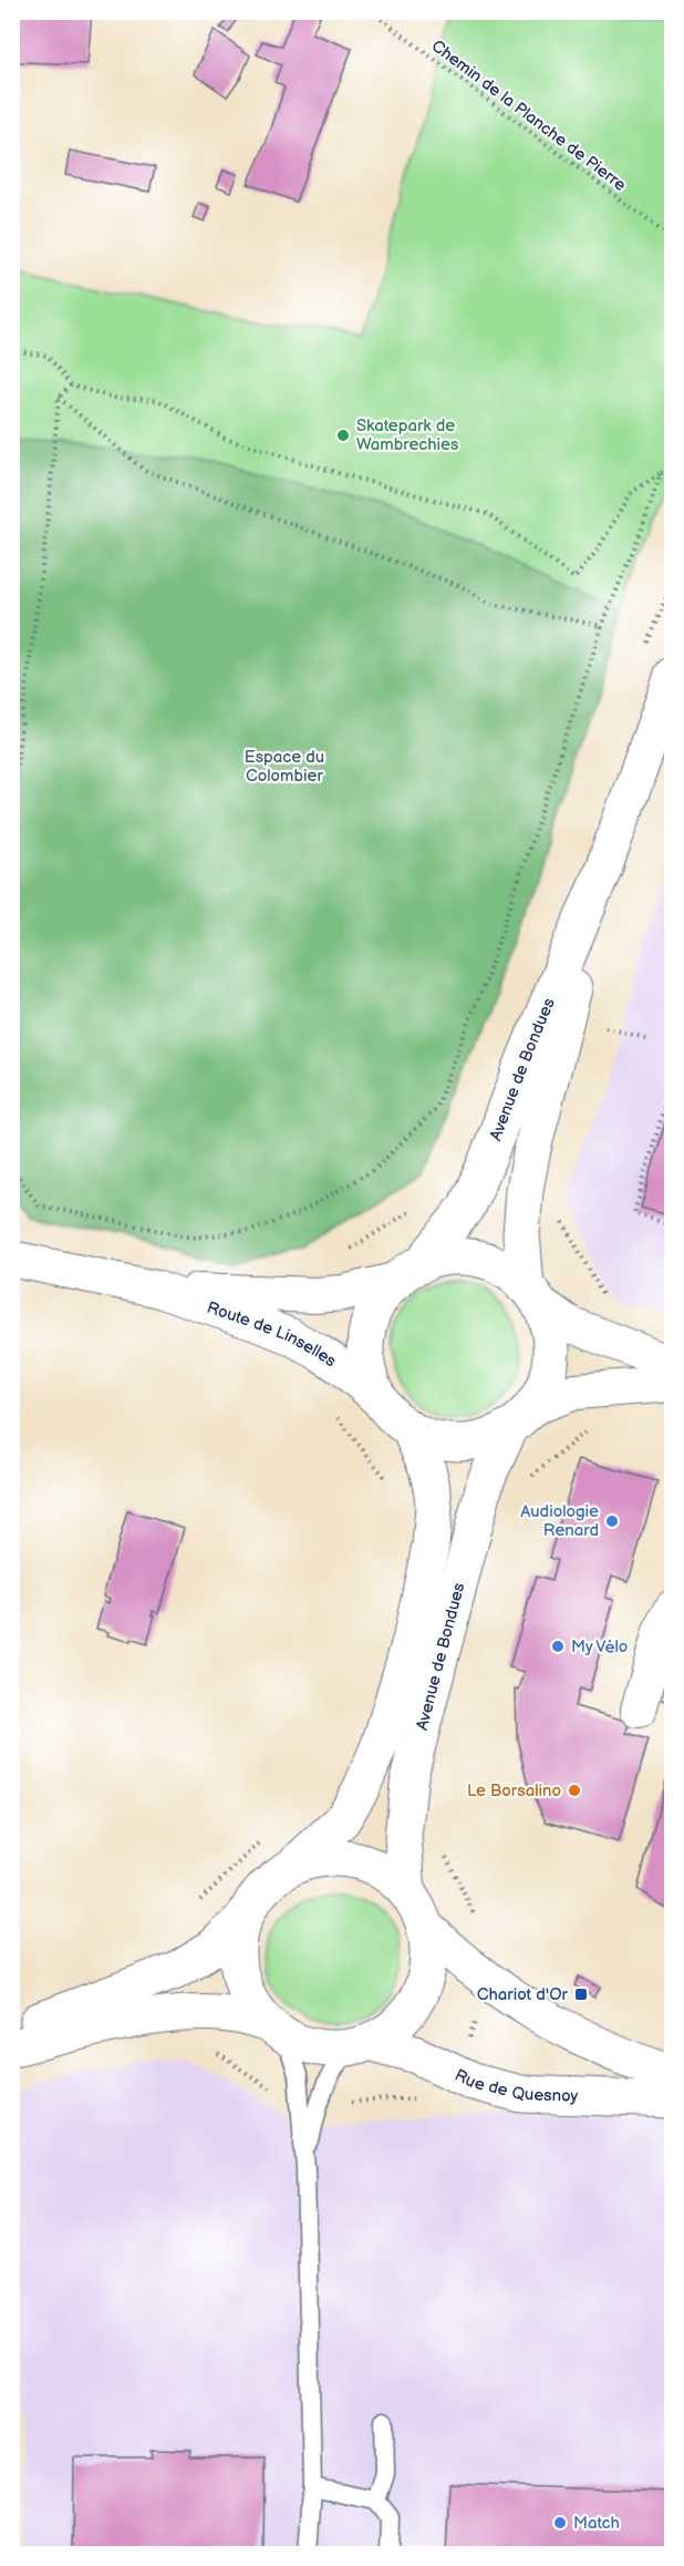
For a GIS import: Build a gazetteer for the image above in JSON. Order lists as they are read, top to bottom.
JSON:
{
  "streets": {
    "main road": ["Avenue de Bondues", "Rue de Quesnoy"],
    "street": ["Route de Linselles"],
    "path": ["Chemin de la Planche de Pierre"]
  },
  "crossings": [
    ["Avenue de Bondues", "Route de Linselles"],
    ["Avenue de Bondues", "Rue de Quesnoy"]
  ],
  "parks": ["Espace du Colombier"],
  "places": {
    "other": [
      "Skatepark de Wambrechies",
      "Audiologie Renard",
      "My Vélo",
      "Le Borsalino",
      "Match"
    ],
    "transit": ["Chariot d'Or"]
  }
}
